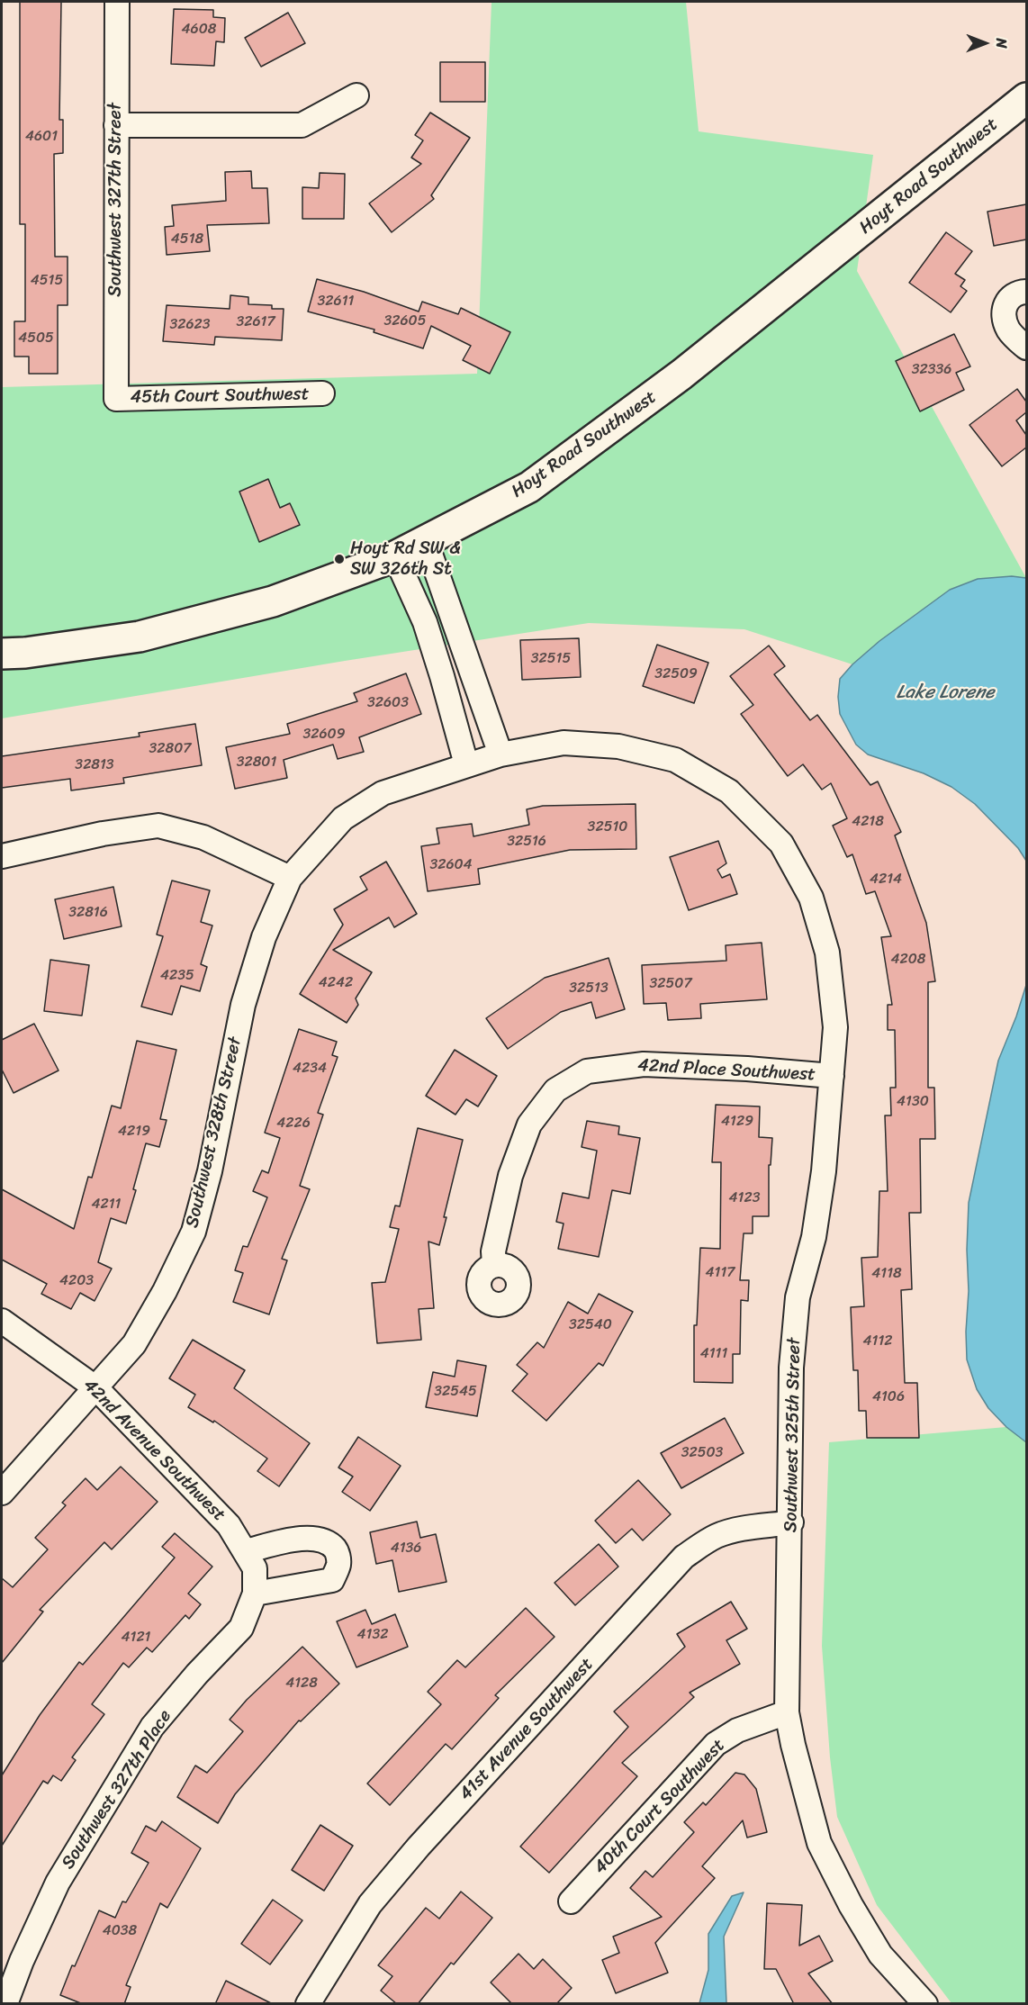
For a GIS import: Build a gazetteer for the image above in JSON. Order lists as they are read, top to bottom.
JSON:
{
  "streets": {
    "main road": ["Hoyt Road Southwest"],
    "street": [
      "Southwest 327th Street",
      "45th Court Southwest",
      "42nd Place Southwest",
      "Southwest 328th Street",
      "Southwest 325th Street",
      "42nd Avenue Southwest",
      "41st Avenue Southwest",
      "Southwest 327th Place",
      "40th Court Southwest"
    ]
  },
  "crossings": [
    ["Southwest 327th Street", "45th Court Southwest"],
    ["42nd Place Southwest", "Southwest 325th Street"],
    ["Southwest 328th Street", "Southwest 325th Street"],
    ["Southwest 328th Street", "42nd Avenue Southwest"],
    ["Southwest 325th Street", "41st Avenue Southwest"],
    ["Southwest 325th Street", "40th Court Southwest"],
    ["42nd Avenue Southwest", "Southwest 327th Place"]
  ],
  "water": ["Lake Lorene"],
  "places": ["Hoyt Rd SW & SW 326th St"],
  "house_numbers": [
    "4608",
    "4601",
    "4518",
    "4515",
    "32611",
    "32605",
    "32617",
    "32623",
    "4505",
    "32336",
    "32515",
    "32509",
    "32603",
    "32609",
    "32807",
    "32801",
    "32813",
    "4218",
    "32510",
    "32516",
    "32604",
    "4214",
    "32816",
    "4208",
    "4235",
    "4242",
    "32507",
    "32513",
    "4234",
    "4130",
    "4129",
    "4226",
    "4219",
    "4123",
    "4211",
    "4117",
    "4118",
    "4203",
    "32540",
    "4112",
    "4111",
    "32545",
    "4106",
    "32503",
    "4136",
    "4132",
    "4121",
    "4128",
    "4038"
  ],
  "north": "right"
}
